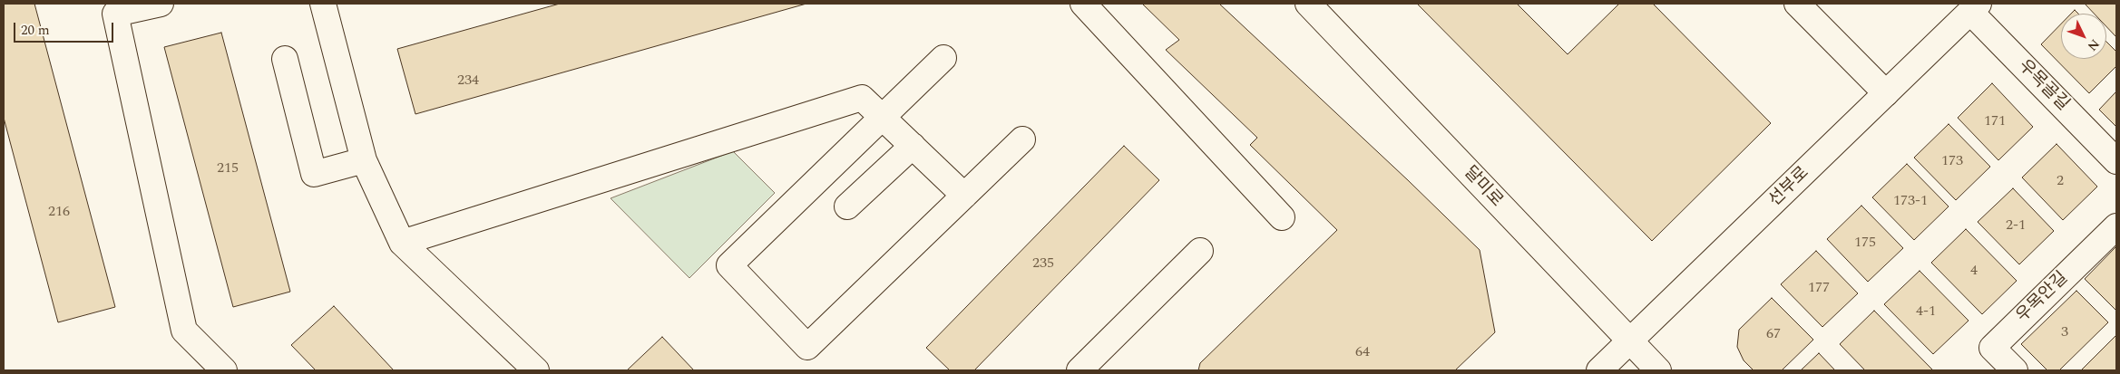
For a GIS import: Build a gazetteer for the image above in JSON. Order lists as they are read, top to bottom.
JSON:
{
  "streets": {
    "street": [
      "우목골길",
      "달미로",
      "선부로",
      "우목안길"
    ]
  },
  "crossings": [
    ["우목골길", "선부로"],
    ["달미로", "선부로"]
  ],
  "house_numbers": [
    "234",
    "171",
    "173",
    "215",
    "2",
    "173-1",
    "216",
    "2-1",
    "175",
    "235",
    "4",
    "177",
    "4-1",
    "3",
    "67",
    "64"
  ],
  "scale_bar": "20 m",
  "north": "bottom right"
}
